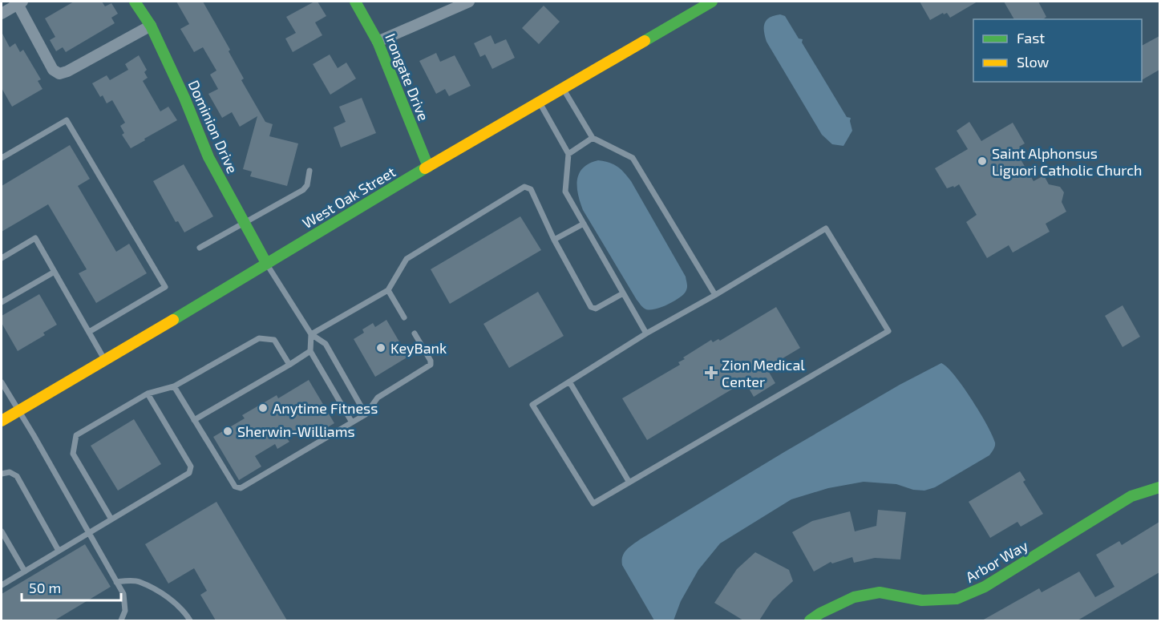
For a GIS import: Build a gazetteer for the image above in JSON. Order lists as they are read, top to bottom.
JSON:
{
  "streets": {
    "street": [
      "Irongate Drive",
      "Dominion Drive",
      "West Oak Street",
      "Arbor Way"
    ]
  },
  "crossings": [
    ["Irongate Drive", "West Oak Street"],
    ["Dominion Drive", "West Oak Street"]
  ],
  "places": {
    "other": [
      "Saint Alphonsus Liguori Catholic Church",
      "KeyBank",
      "Anytime Fitness",
      "Sherwin-Williams"
    ],
    "health": ["Zion Medical Center"]
  },
  "legend": ["Fast", "Slow"],
  "scale_bar": "50 m"
}
